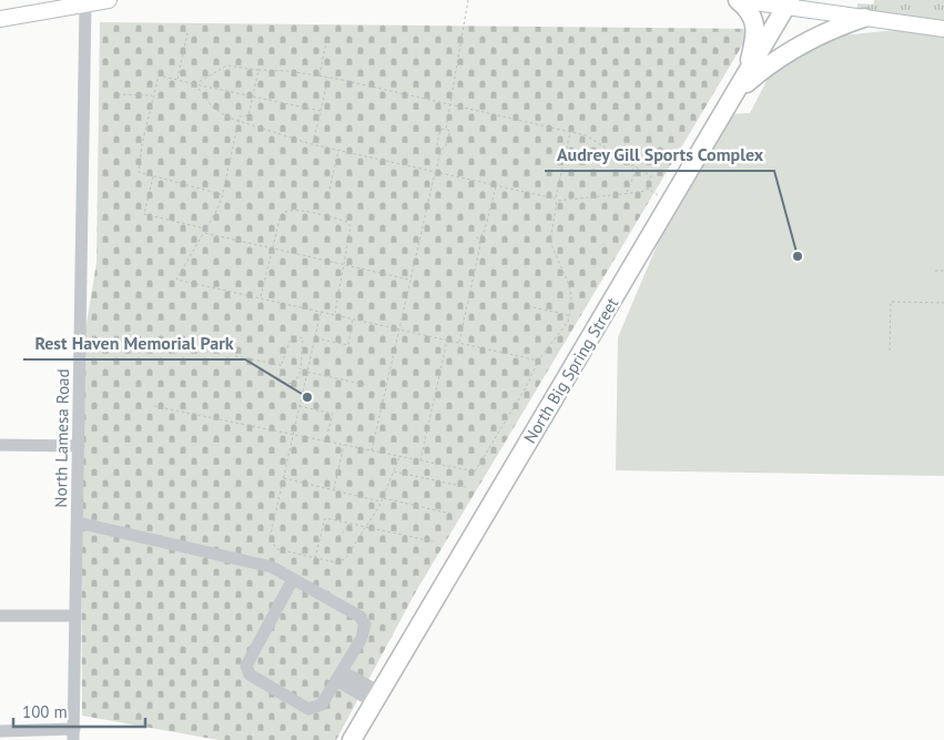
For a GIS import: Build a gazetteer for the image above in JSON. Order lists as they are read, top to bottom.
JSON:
{
  "streets": {
    "highway": ["North Big Spring Street"],
    "street": ["North Lamesa Road"]
  },
  "places": ["Audrey Gill Sports Complex", "Rest Haven Memorial Park"],
  "scale_bar": "100 m"
}
